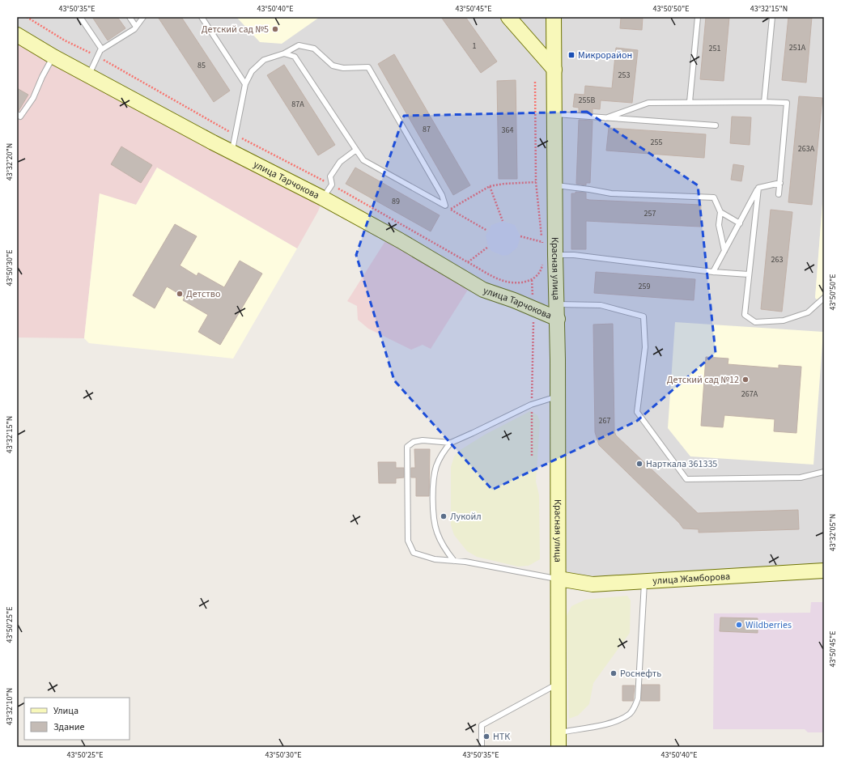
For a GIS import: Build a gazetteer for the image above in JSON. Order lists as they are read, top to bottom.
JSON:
{
  "streets": {
    "main road": ["улица Тарчокова", "Красная улица", "улица Жамборова"]
  },
  "crossings": [
    ["улица Тарчокова", "Красная улица"],
    ["Красная улица", "улица Жамборова"]
  ],
  "places": {
    "other": [
      "Детский сад №5",
      "Детство",
      "Детский сад №12",
      "Нарткала 361335",
      "Лукойл",
      "Wildberries",
      "Роснефть",
      "НТК"
    ],
    "transit": ["Микрорайон"]
  },
  "house_numbers": [
    "1",
    "251А",
    "251",
    "85",
    "253",
    "255В",
    "87А",
    "87",
    "364",
    "255",
    "263А",
    "89",
    "257",
    "263",
    "259",
    "267А",
    "267"
  ],
  "legend": ["Улица", "Здание"],
  "coordinates": [
    "43°50'35\"E",
    "43°50'40\"E",
    "43°50'45\"E",
    "43°50'50\"E",
    "43°32'15\"N",
    "43°32'20\"N",
    "43°50'30\"E",
    "43°32'05\"N",
    "43°50'25\"E",
    "43°32'10\"N"
  ]
}
